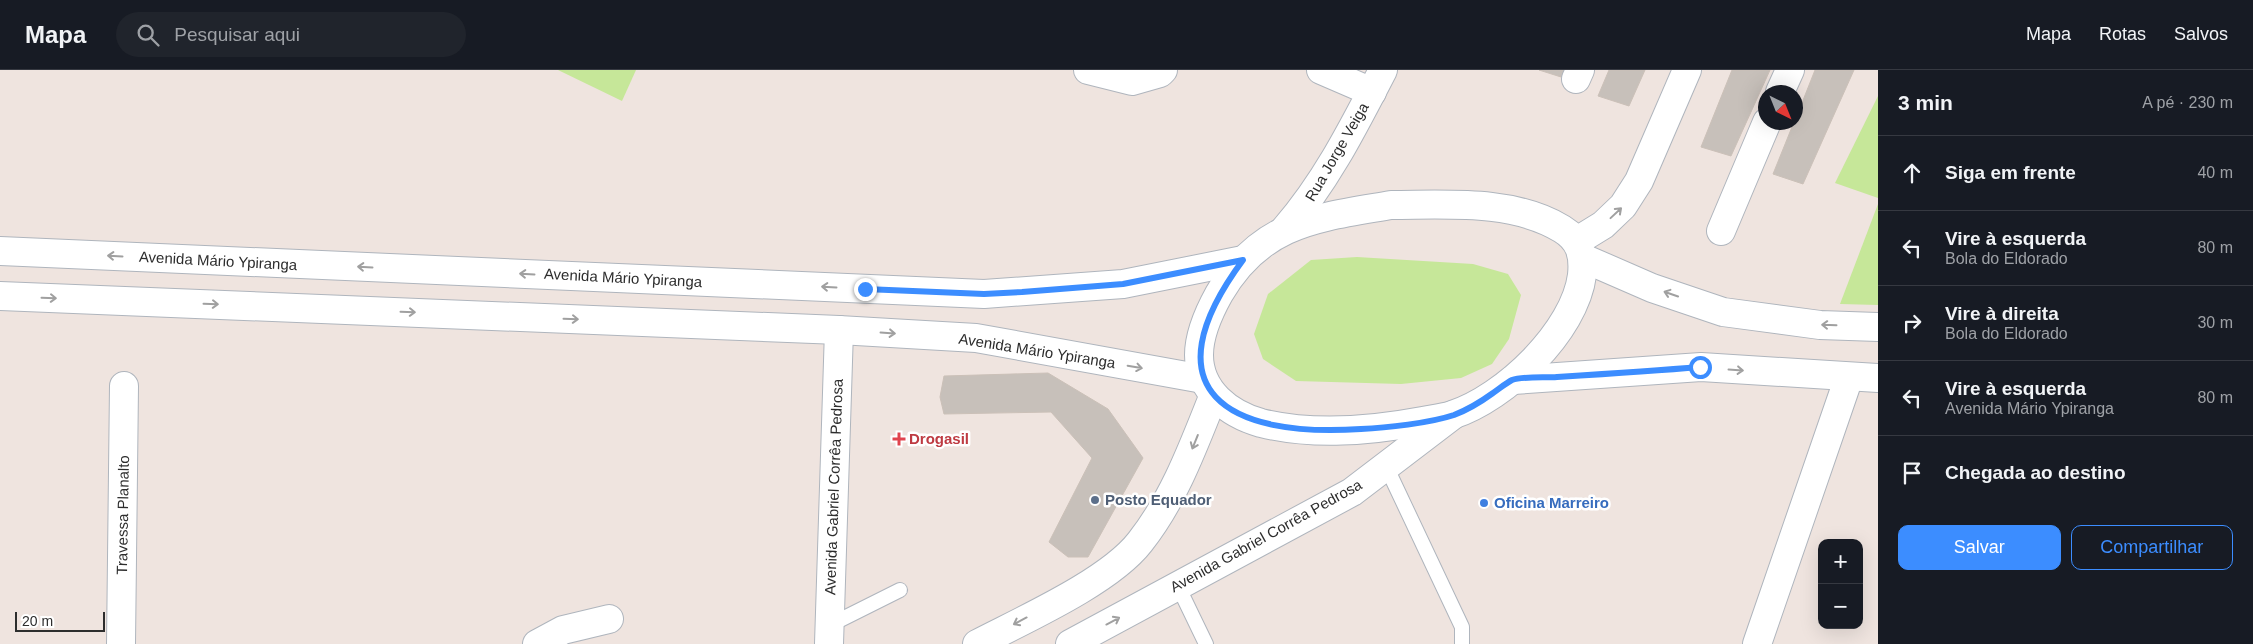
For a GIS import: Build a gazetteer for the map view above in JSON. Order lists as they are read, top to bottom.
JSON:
{
  "streets": {
    "main road": [
      "Rua Jorge Veiga",
      "Avenida Mário Ypiranga",
      "Avenida Gabriel Corrêa Pedrosa",
      "Travessa Planalto"
    ]
  },
  "crossings": [
    ["Avenida Mário Ypiranga", "Avenida Gabriel Corrêa Pedrosa"]
  ],
  "places": {
    "health": ["Drogasil"],
    "other": ["Posto Equador", "Oficina Marreiro"]
  },
  "scale_bar": "20 m",
  "north": "bottom right",
  "page": {
    "header": "Mapa",
    "search": "Pesquisar aqui",
    "nav": ["Mapa", "Rotas", "Salvos"],
    "heading": ["3 min", "A pé · 230 m"],
    "list": [
      ["Siga em frente", "40 m"],
      ["Vire à esquerda", "Bola do Eldorado", "80 m"],
      ["Vire à direita", "Bola do Eldorado", "30 m"],
      ["Vire à esquerda", "Avenida Mário Ypiranga", "80 m"],
      "Chegada ao destino"
    ],
    "buttons": ["Salvar", "Compartilhar"],
    "map_buttons": ["+", "−"],
    "scale": "20 m"
  }
}
